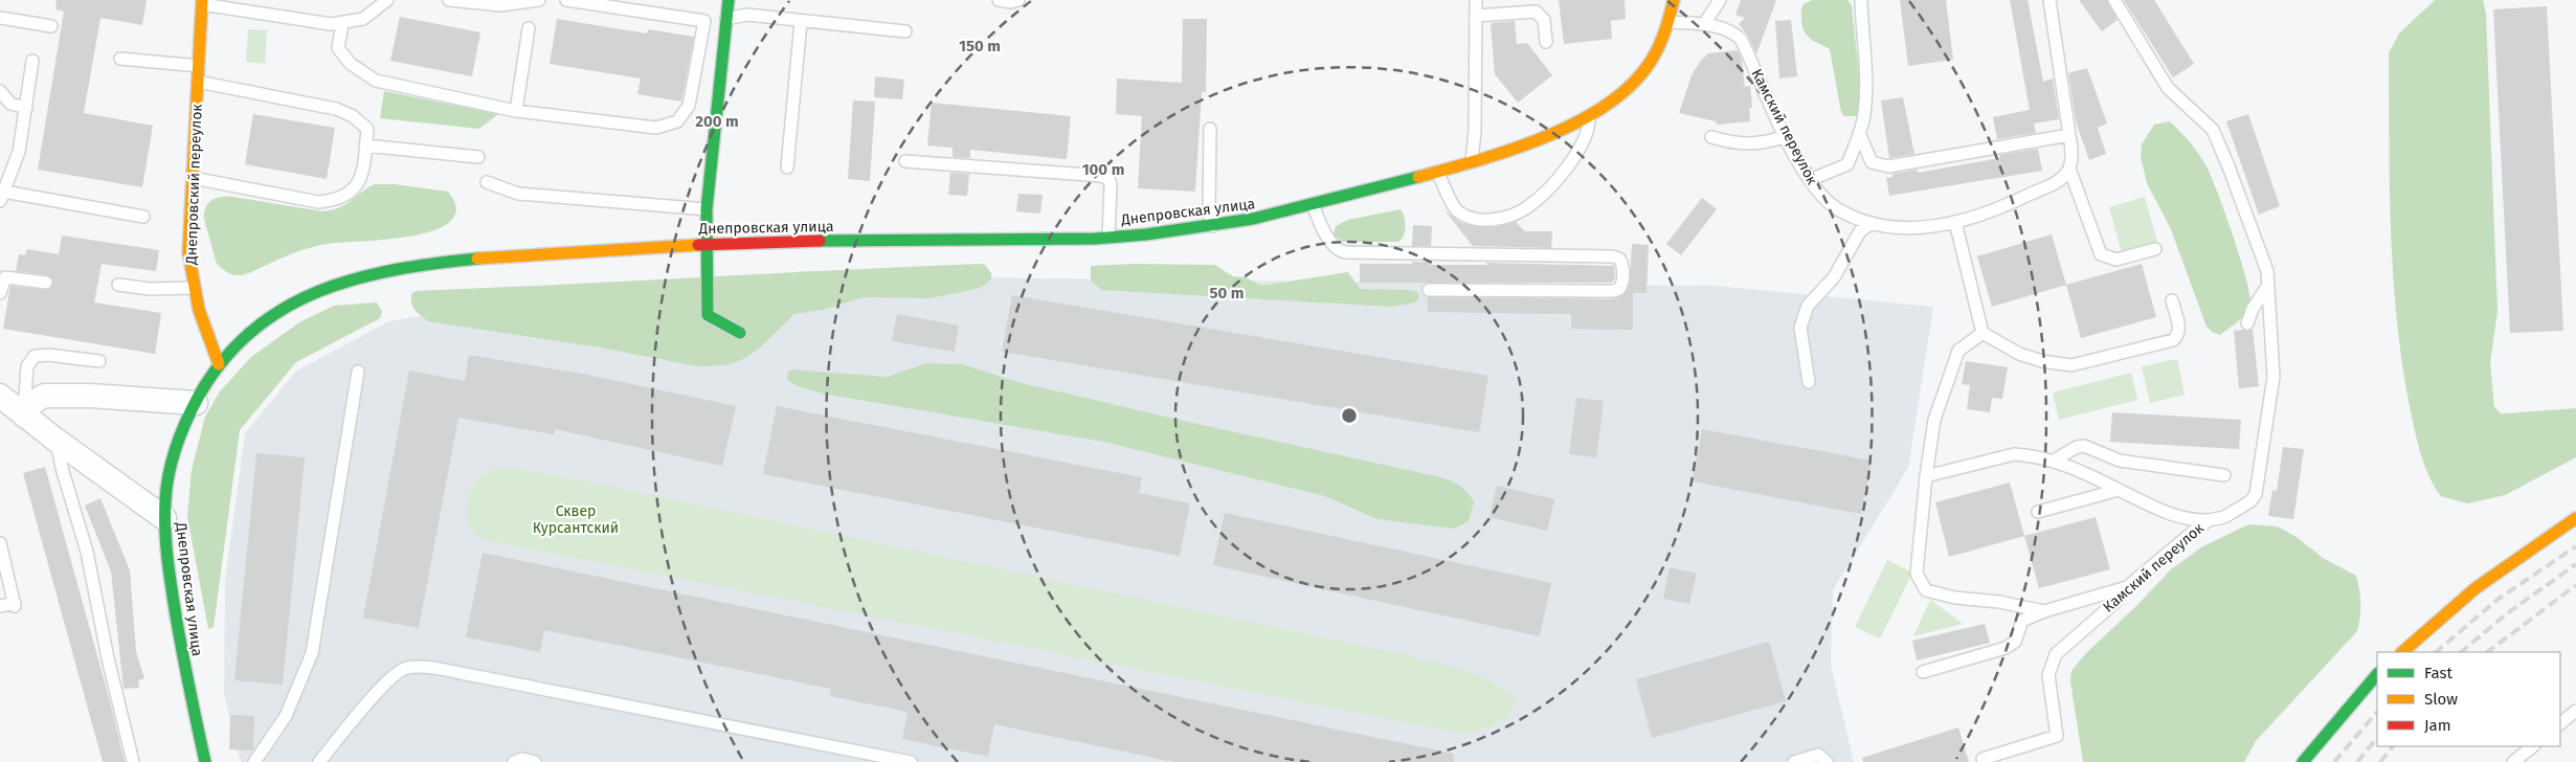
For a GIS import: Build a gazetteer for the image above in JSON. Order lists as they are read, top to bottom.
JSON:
{
  "streets": {
    "main road": ["Днепровский переулок", "Днепровская улица"],
    "lane": ["Камский переулок"]
  },
  "crossings": [
    ["Камский переулок", "Днепровская улица"],
    ["Днепровский переулок", "Днепровская улица"]
  ],
  "parks": ["Сквер Курсантский"],
  "legend": ["Fast", "Slow", "Jam"],
  "rings": [
    "150 m",
    "200 m",
    "100 m",
    "50 m"
  ]
}
